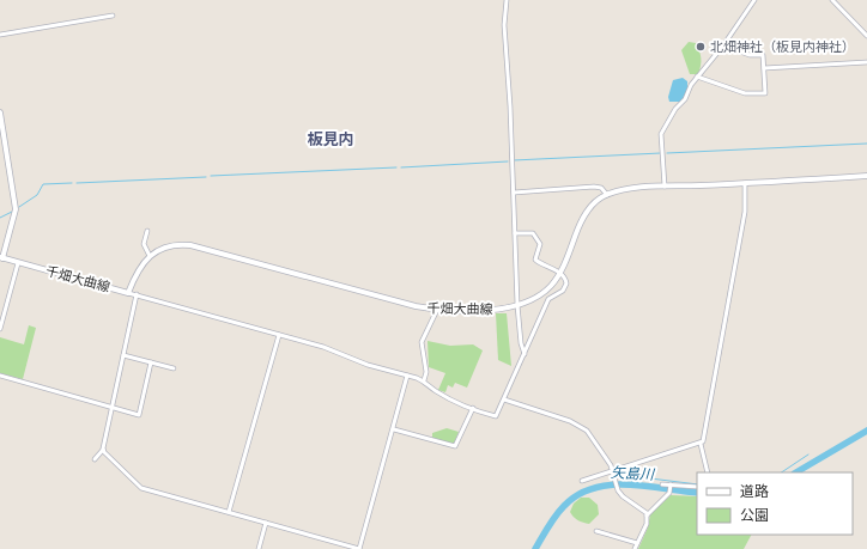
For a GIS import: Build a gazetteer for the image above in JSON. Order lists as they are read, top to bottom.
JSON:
{
  "streets": {
    "main road": ["千畑大曲線"]
  },
  "districts": ["板見内"],
  "water": ["矢島川"],
  "places": ["北畑神社（板見内神社）"],
  "legend": ["道路", "公園"]
}
